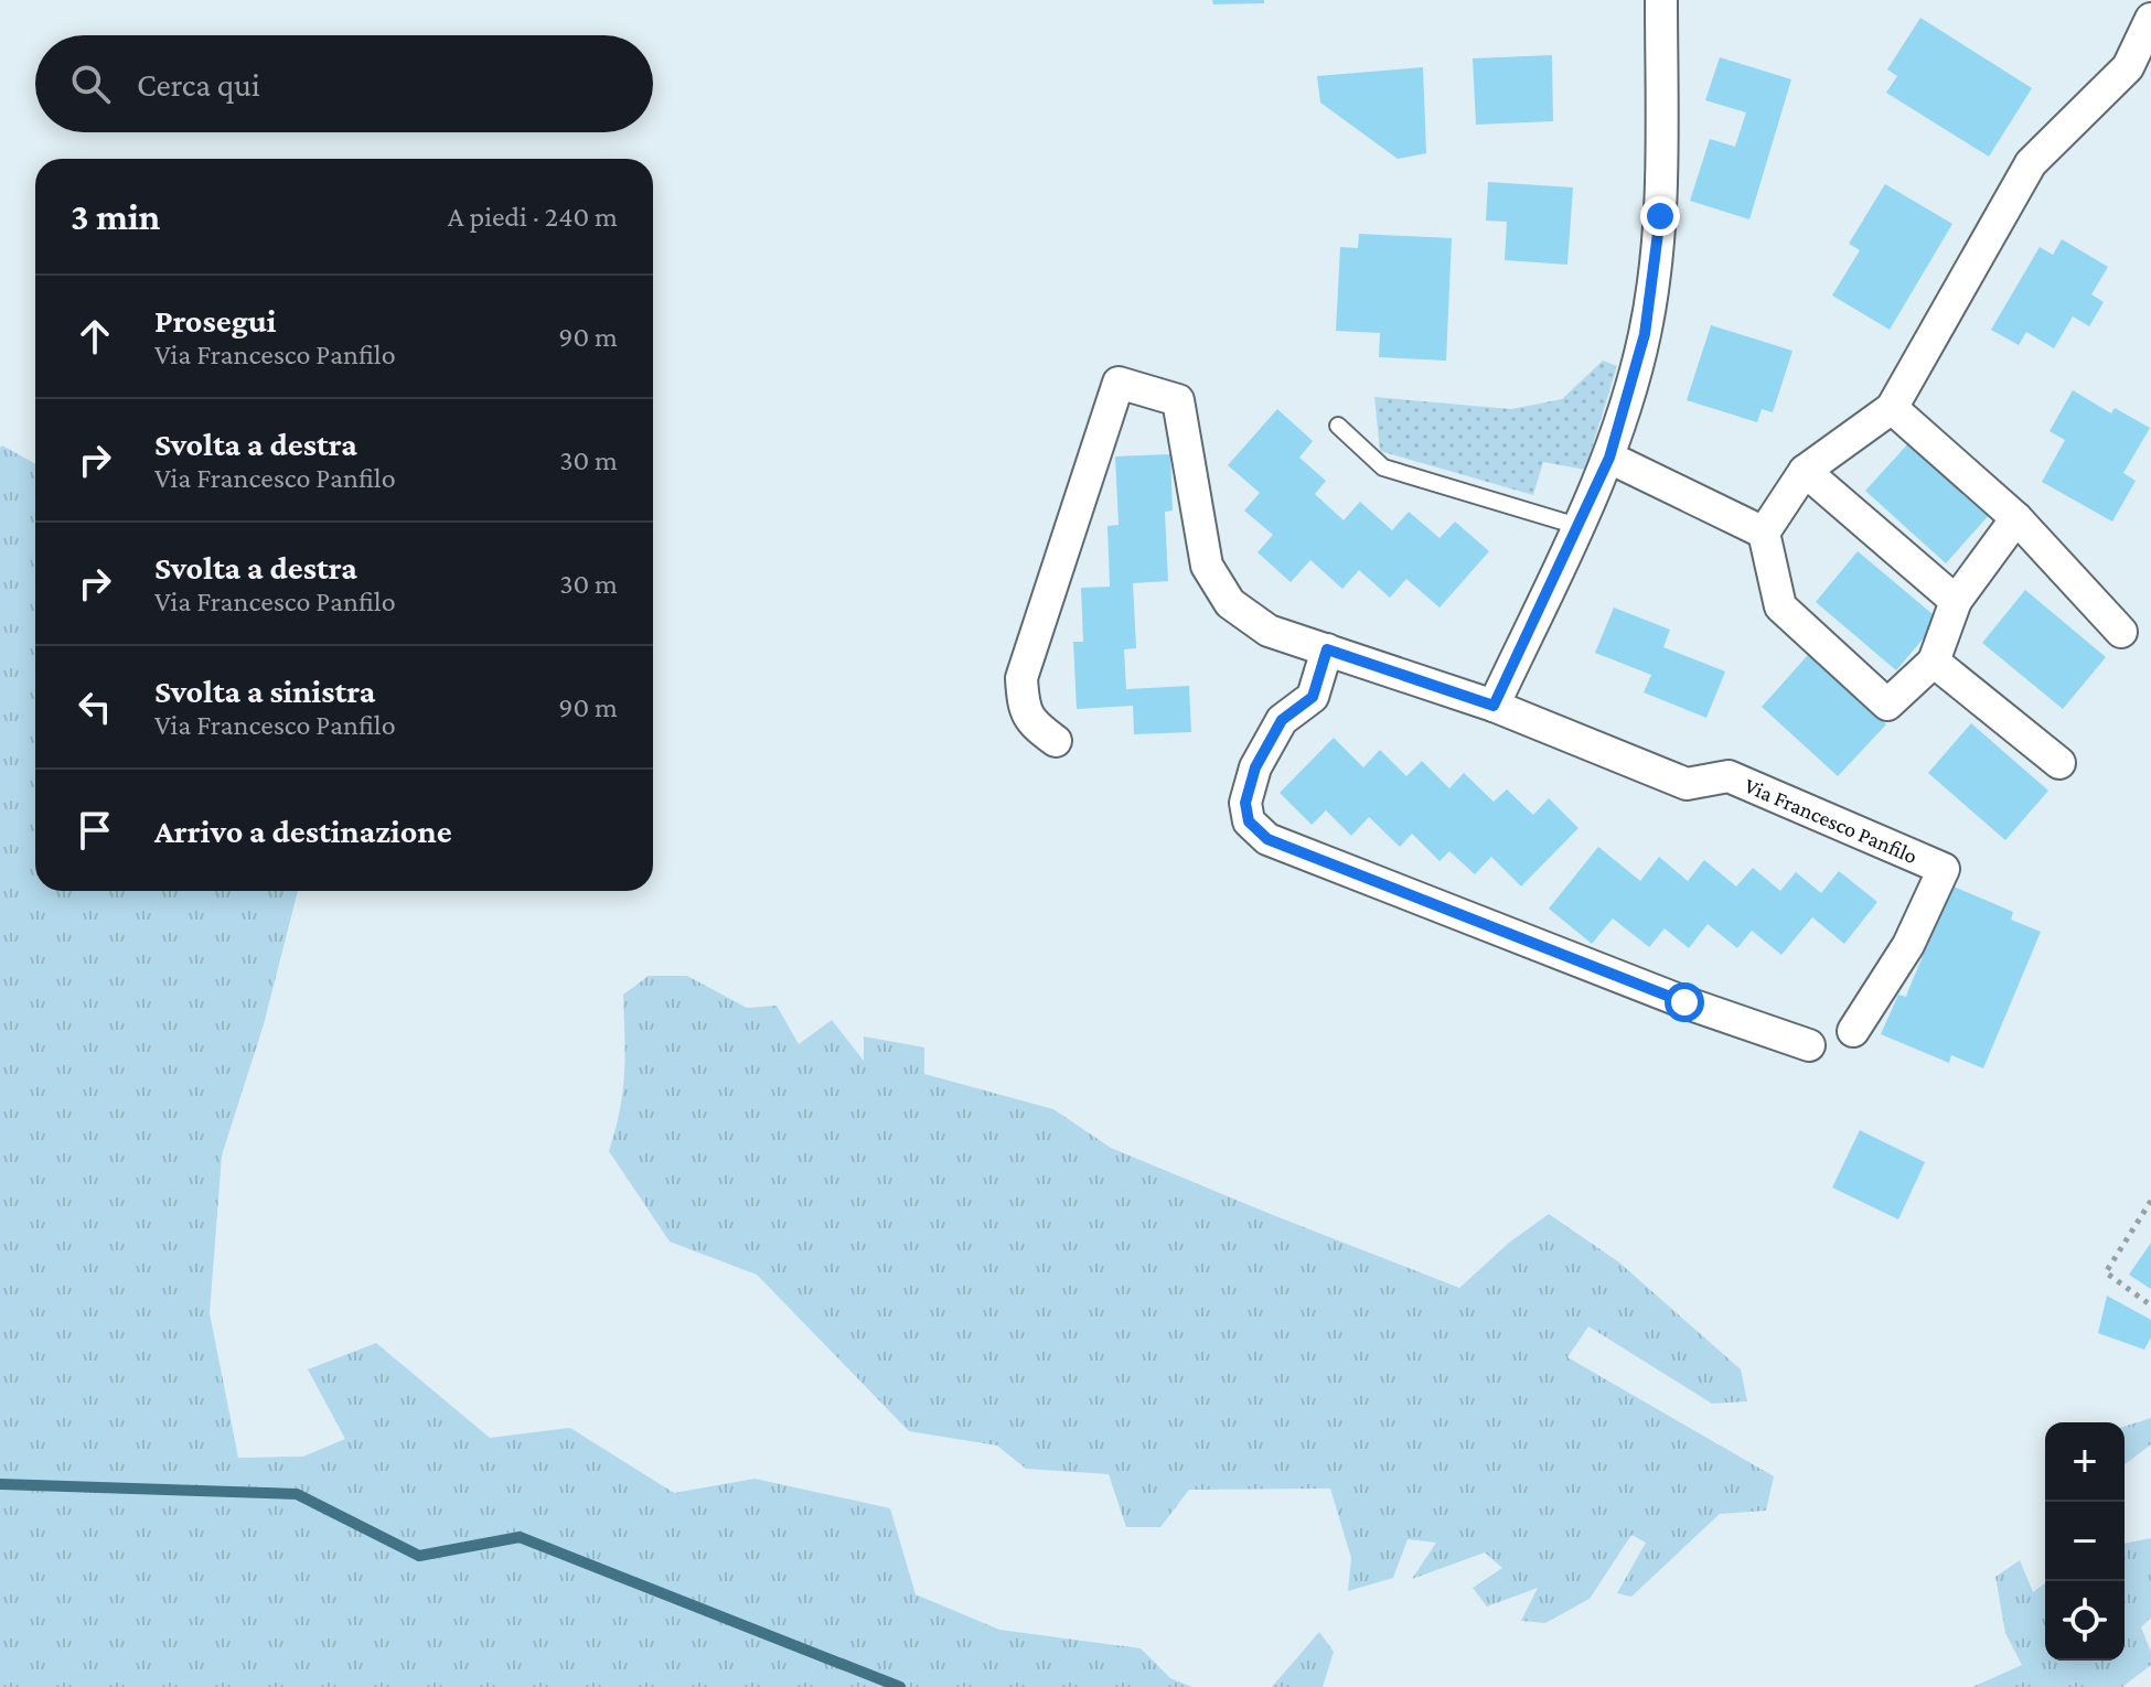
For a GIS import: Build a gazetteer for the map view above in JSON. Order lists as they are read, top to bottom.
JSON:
{
  "streets": {
    "street": ["Via Francesco Panfilo"]
  },
  "page": {
    "search": "Cerca qui",
    "heading": ["3 min", "A piedi · 240 m"],
    "list": [
      ["Prosegui", "Via Francesco Panfilo", "90 m"],
      ["Svolta a destra", "Via Francesco Panfilo", "30 m"],
      ["Svolta a destra", "Via Francesco Panfilo", "30 m"],
      ["Svolta a sinistra", "Via Francesco Panfilo", "90 m"],
      "Arrivo a destinazione"
    ],
    "map_buttons": ["+", "−"]
  }
}
